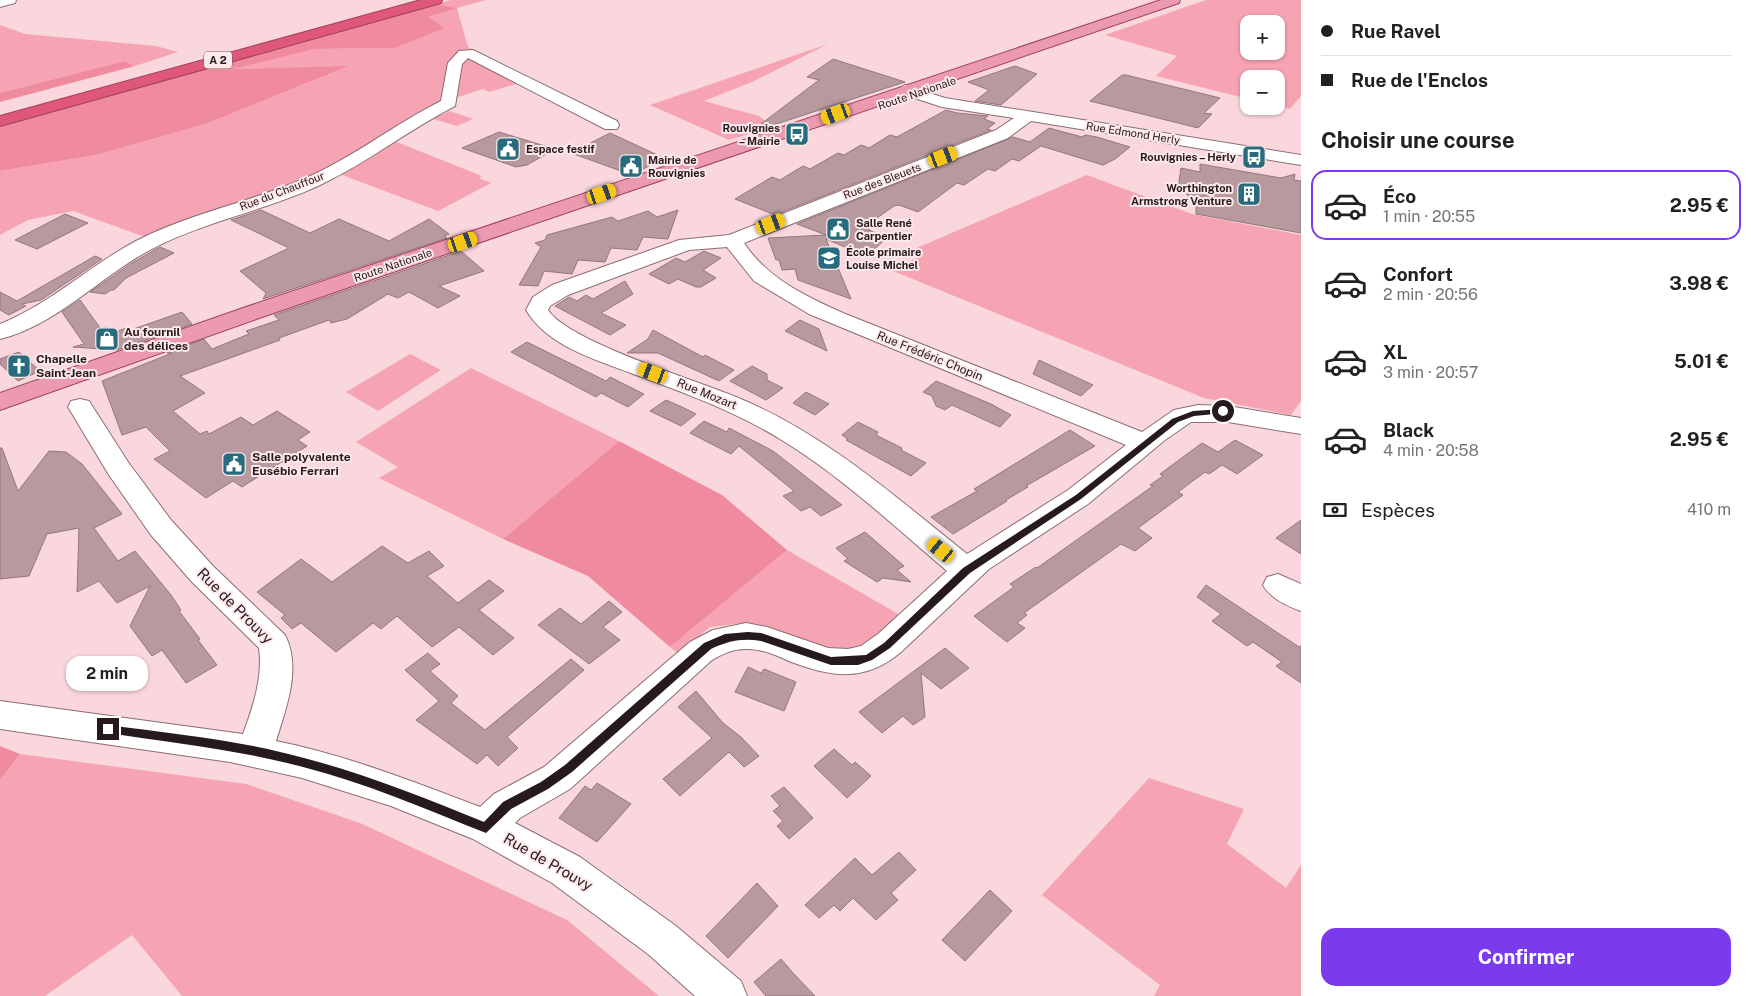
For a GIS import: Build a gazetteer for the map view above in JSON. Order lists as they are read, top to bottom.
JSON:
{
  "streets": {
    "highway": ["A 2"],
    "main road": ["Route Nationale"],
    "street": [
      "Rue Edmond Herly",
      "Rue des Bleuets",
      "Rue du Chauffour",
      "Rue Frédéric Chopin",
      "Rue Mozart",
      "Rue de Prouvy"
    ]
  },
  "crossings": [
    ["Route Nationale", "Rue Edmond Herly"],
    ["Rue Edmond Herly", "Rue des Bleuets"],
    ["Rue des Bleuets", "Rue Frédéric Chopin"],
    ["Rue des Bleuets", "Rue Mozart"],
    ["Rue Frédéric Chopin", "Rue Mozart"]
  ],
  "places": {
    "bus stop": ["Rouvignies – Mairie", "Rouvignies – Herly"],
    "public building": [
      "Espace festif",
      "Mairie de Rouvignies",
      "Salle René Carpentier",
      "Salle polyvalente Eusébio Ferrari"
    ],
    "building": ["Worthington Armstrong Venture"],
    "school or university": ["École primaire Louise Michel"],
    "shop": ["Au fournil des délices"],
    "church": ["Chapelle Saint-Jean"]
  },
  "page": {
    "banner": ["Rue Ravel", "Rue de l'Enclos"],
    "map_buttons": ["+", "−"],
    "heading": "Choisir une course",
    "list": [
      {
        "name": "Éco",
        "note": "1 min · 20:55",
        "value": "2.95 €"
      },
      {
        "name": "Confort",
        "note": "2 min · 20:56",
        "value": "3.98 €"
      },
      {
        "name": "XL",
        "note": "3 min · 20:57",
        "value": "5.01 €"
      },
      {
        "name": "Black",
        "note": "4 min · 20:58",
        "value": "2.95 €"
      }
    ],
    "pay": ["Espèces", "410 m"],
    "bubble": "2 min",
    "buttons": "Confirmer"
  }
}
